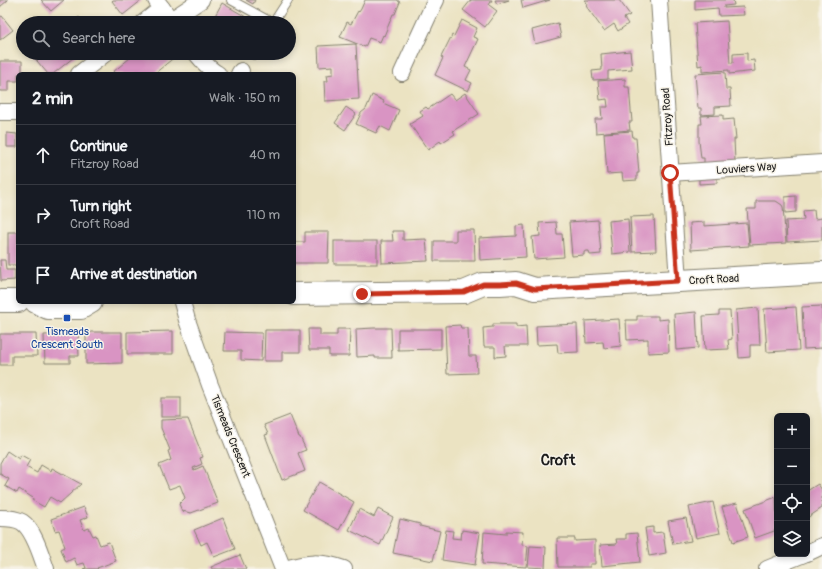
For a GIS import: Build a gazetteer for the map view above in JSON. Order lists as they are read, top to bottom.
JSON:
{
  "streets": {
    "main road": ["Croft Road"],
    "street": ["Fitzroy Road", "Louviers Way", "Tismeads Crescent"]
  },
  "crossings": [
    ["Fitzroy Road", "Louviers Way"],
    ["Fitzroy Road", "Croft Road"]
  ],
  "districts": ["Croft"],
  "places": {
    "transit": ["Tismeads Crescent South"]
  },
  "page": {
    "search": "Search here",
    "heading": ["2 min", "Walk · 150 m"],
    "list": [
      ["Continue", "Fitzroy Road", "40 m"],
      ["Turn right", "Croft Road", "110 m"],
      "Arrive at destination"
    ],
    "map_buttons": ["+", "−"]
  }
}
